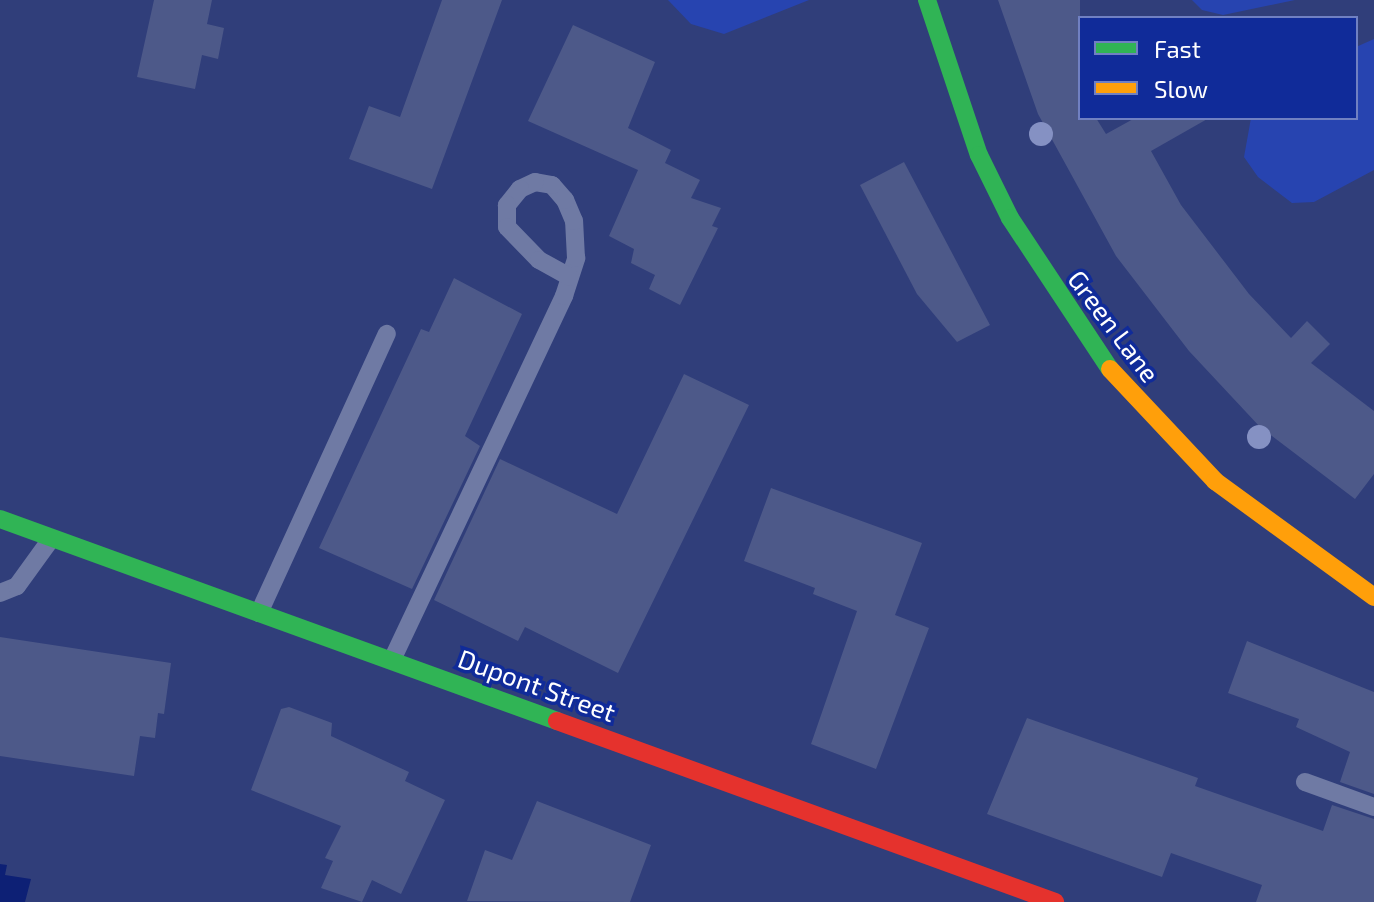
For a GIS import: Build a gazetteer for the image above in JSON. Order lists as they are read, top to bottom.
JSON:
{
  "streets": {
    "street": ["Green Lane", "Dupont Street"]
  },
  "legend": ["Fast", "Slow"]
}
